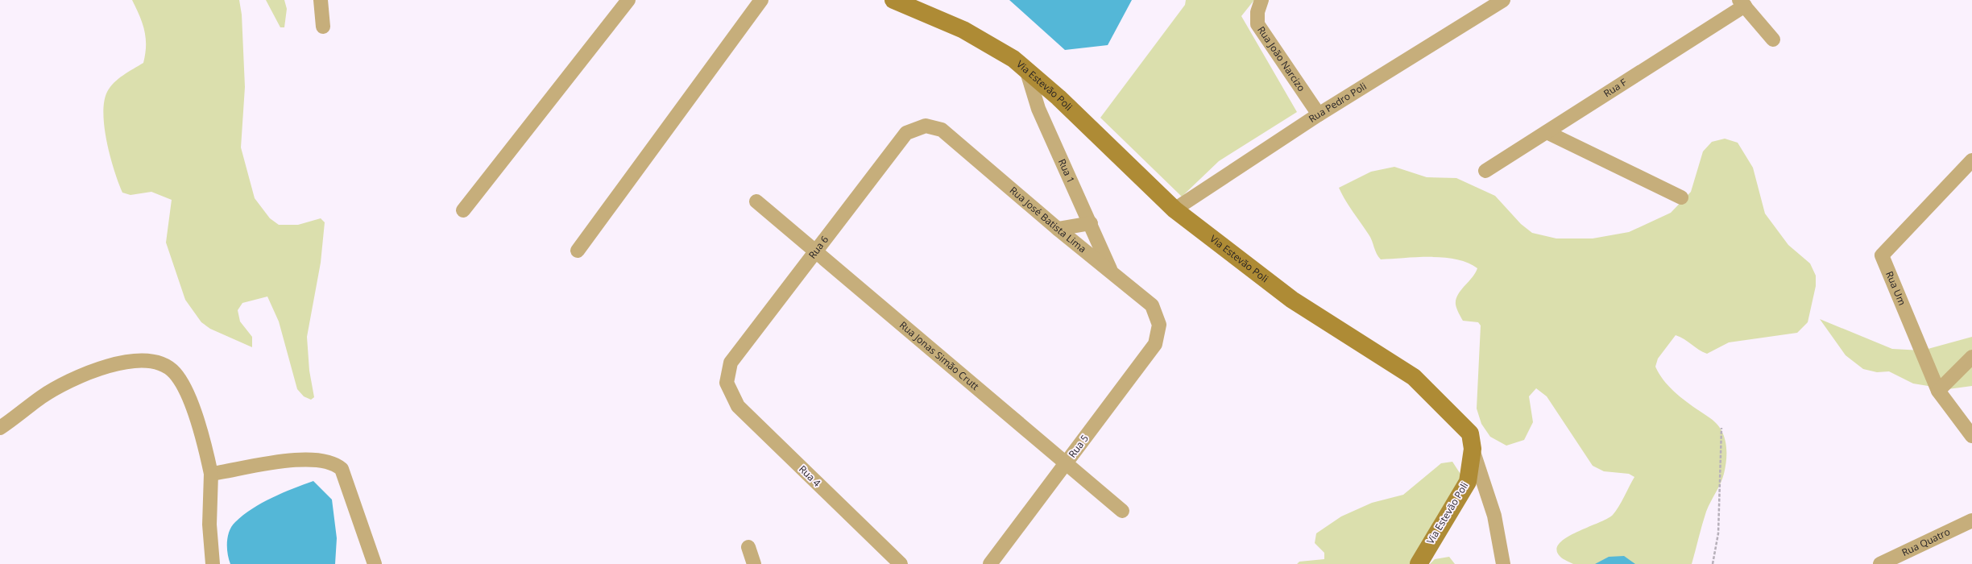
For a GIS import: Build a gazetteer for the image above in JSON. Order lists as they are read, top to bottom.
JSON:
{
  "streets": {
    "main road": ["Via Estevão Poli"],
    "street": [
      "Rua João Narcizo",
      "Rua F",
      "Rua Pedro Poli",
      "Rua 1",
      "Rua José Batista Lima",
      "Rua 6",
      "Rua Um",
      "Rua Jonas Simão Crutt",
      "Rua 5",
      "Rua 4",
      "Rua Quatro"
    ]
  },
  "crossings": [
    ["Rua João Narcizo", "Rua Pedro Poli"],
    ["Via Estevão Poli", "Rua Pedro Poli"],
    ["Via Estevão Poli", "Rua 1"],
    ["Rua 1", "Rua José Batista Lima"],
    ["Rua José Batista Lima", "Rua 6"],
    ["Rua José Batista Lima", "Rua 5"],
    ["Rua 6", "Rua Jonas Simão Crutt"],
    ["Rua 6", "Rua 4"],
    ["Rua Jonas Simão Crutt", "Rua 5"]
  ]
}
